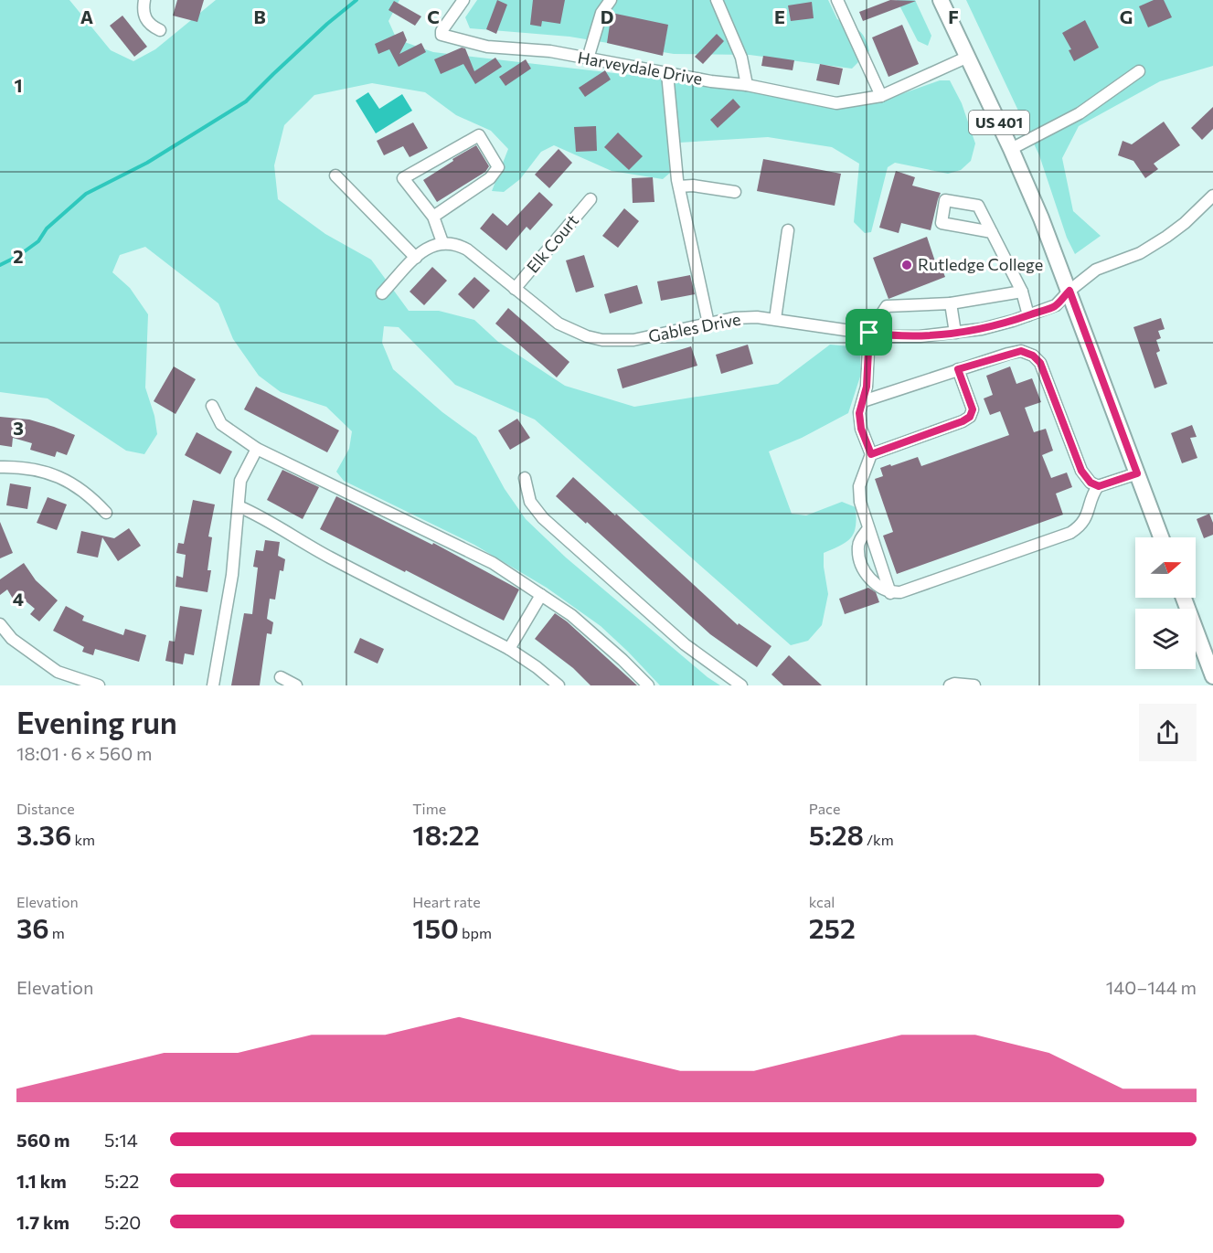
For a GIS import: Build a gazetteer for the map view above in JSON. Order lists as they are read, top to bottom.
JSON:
{
  "streets": {
    "main road": ["US 401"],
    "street": ["Harveydale Drive", "Elk Court", "Gables Drive"]
  },
  "crossings": [
    ["Harveydale Drive", "US 401"],
    ["US 401", "Gables Drive"],
    ["Elk Court", "Gables Drive"]
  ],
  "places": ["Rutledge College"],
  "north": "right",
  "page": {
    "heading": ["Evening run", "18:01 · 6 × 560 m"],
    "stats": [
      ["Distance", "3.36 km"],
      ["Time", "18:22"],
      ["Pace", "5:28 /km"],
      ["Elevation", "36 m"],
      ["Heart rate", "150 bpm"],
      ["kcal", "252"]
    ],
    "chart": ["Elevation", "140–144 m"],
    "list": [
      {
        "name": "560 m",
        "note": "5:14"
      },
      {
        "name": "1.1 km",
        "note": "5:22"
      },
      {
        "name": "1.7 km",
        "note": "5:20"
      }
    ]
  },
  "grid": {
    "columns": [
      "A",
      "B",
      "C",
      "D",
      "E",
      "F",
      "G"
    ],
    "rows": [
      "1",
      "2",
      "3",
      "4"
    ]
  }
}
